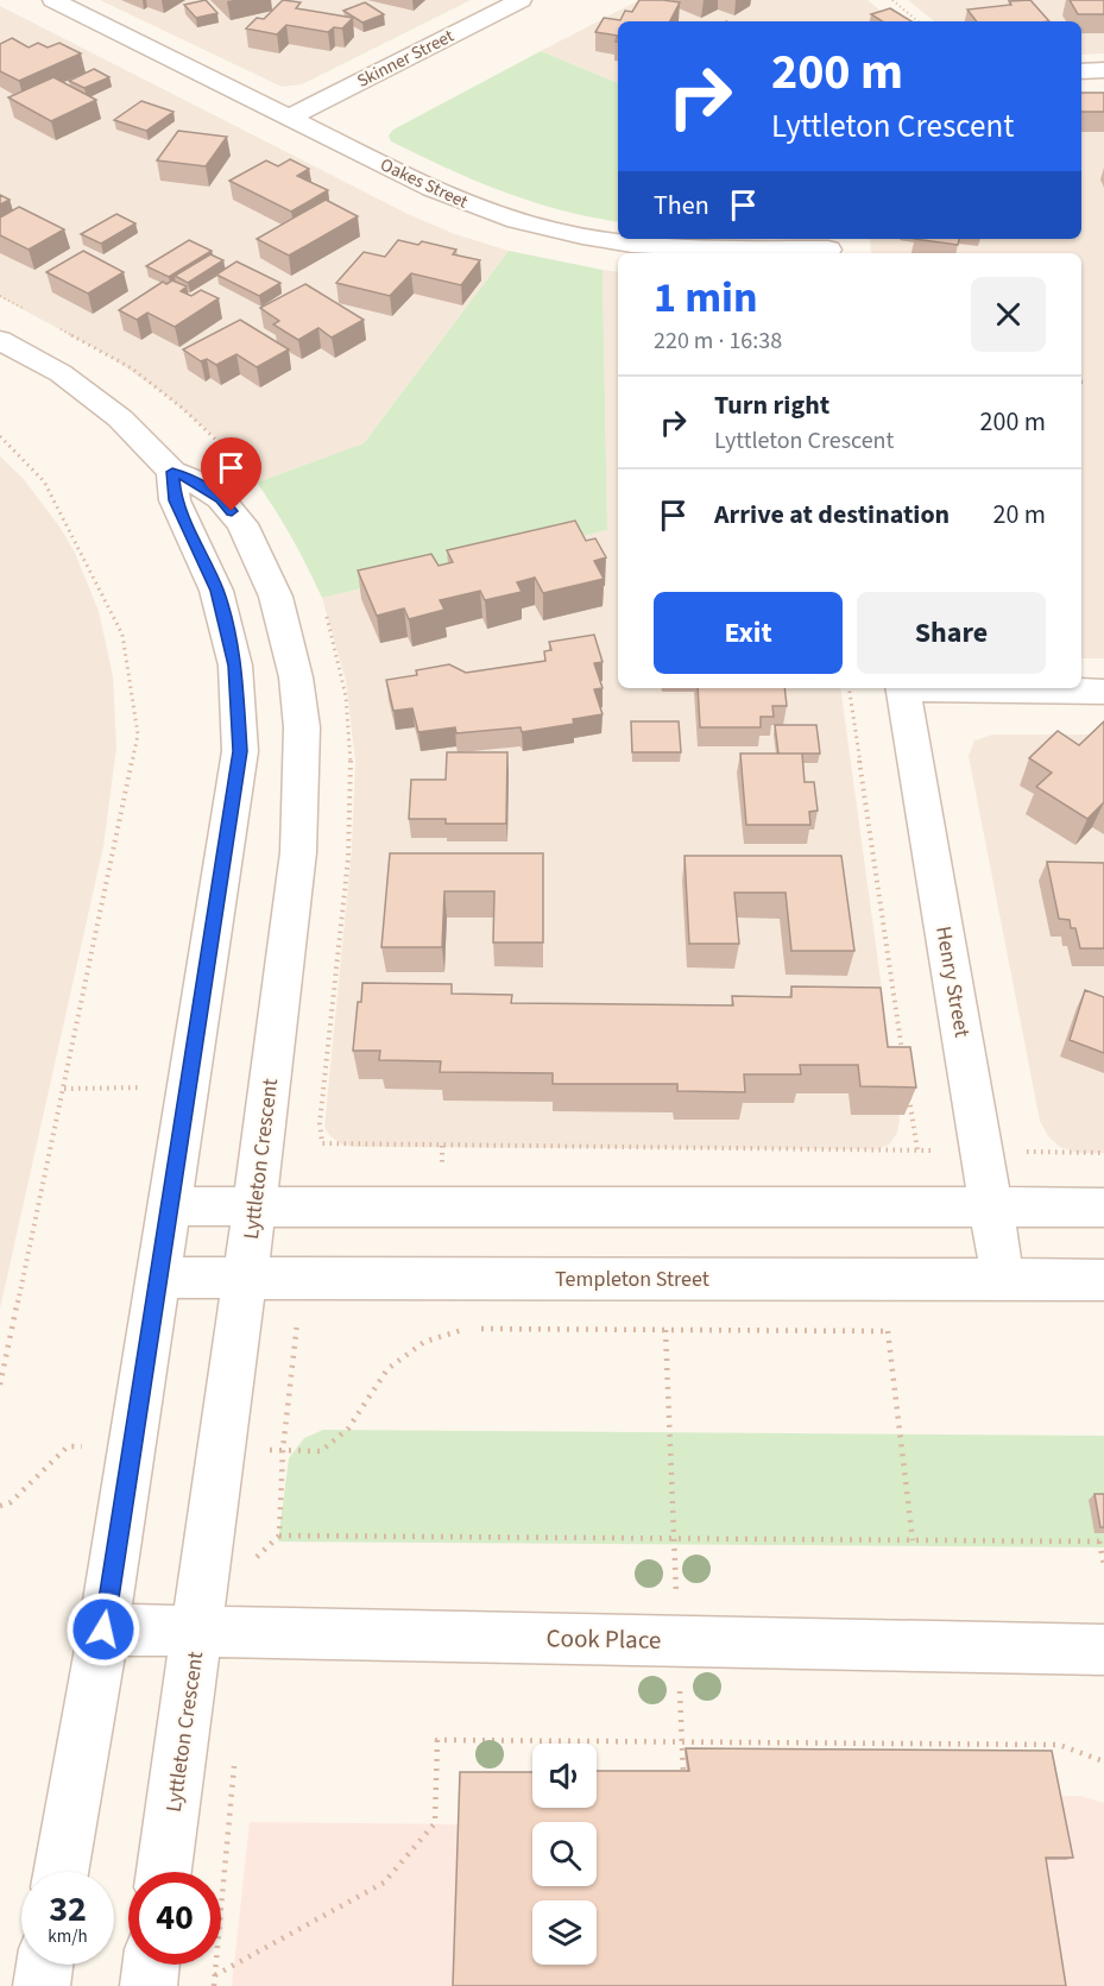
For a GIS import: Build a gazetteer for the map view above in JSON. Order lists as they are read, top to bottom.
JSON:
{
  "streets": {
    "street": [
      "Skinner Street",
      "Oakes Street",
      "Henry Street",
      "Lyttleton Crescent",
      "Templeton Street",
      "Cook Place"
    ]
  },
  "crossings": [
    ["Skinner Street", "Oakes Street"],
    ["Henry Street", "Templeton Street"],
    ["Lyttleton Crescent", "Templeton Street"],
    ["Lyttleton Crescent", "Cook Place"]
  ],
  "page": {
    "turn": ["200 m", "Lyttleton Crescent"],
    "then": "Then",
    "heading": ["1 min", "220 m · 16:38"],
    "list": [
      {
        "name": "Turn right",
        "note": "Lyttleton Crescent",
        "value": "200 m"
      },
      {
        "name": "Arrive at destination",
        "value": "20 m"
      }
    ],
    "buttons": ["Exit", "Share"],
    "speed": "32 km/h",
    "limit": "40"
  }
}
